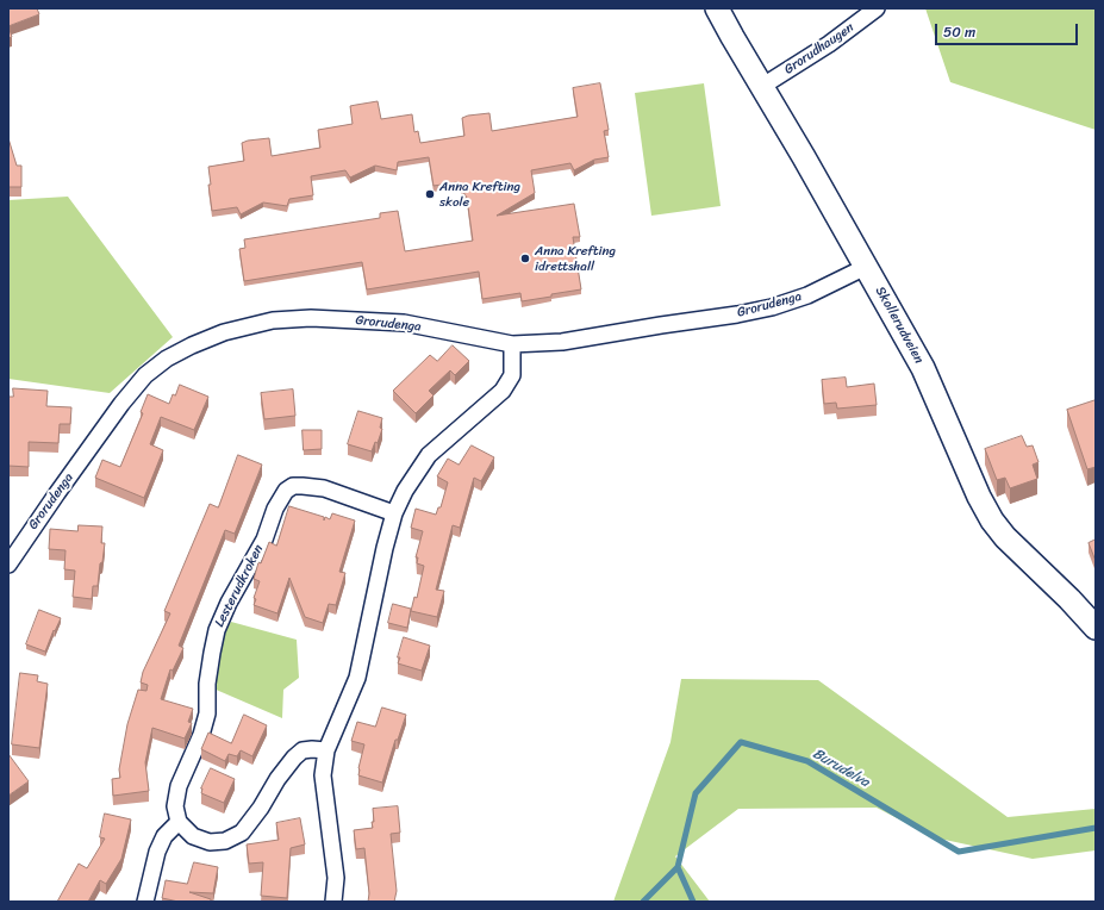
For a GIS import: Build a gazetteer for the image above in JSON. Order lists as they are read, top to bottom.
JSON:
{
  "streets": {
    "street": [
      "Grorudhaugen",
      "Grorudenga",
      "Skollerudveien",
      "Lesterudkroken"
    ]
  },
  "crossings": [
    ["Grorudhaugen", "Skollerudveien"],
    ["Grorudenga", "Skollerudveien"]
  ],
  "water": ["Burudelva"],
  "places": ["Anna Krefting skole", "Anna Krefting idrettshall"],
  "scale_bar": "50 m"
}
